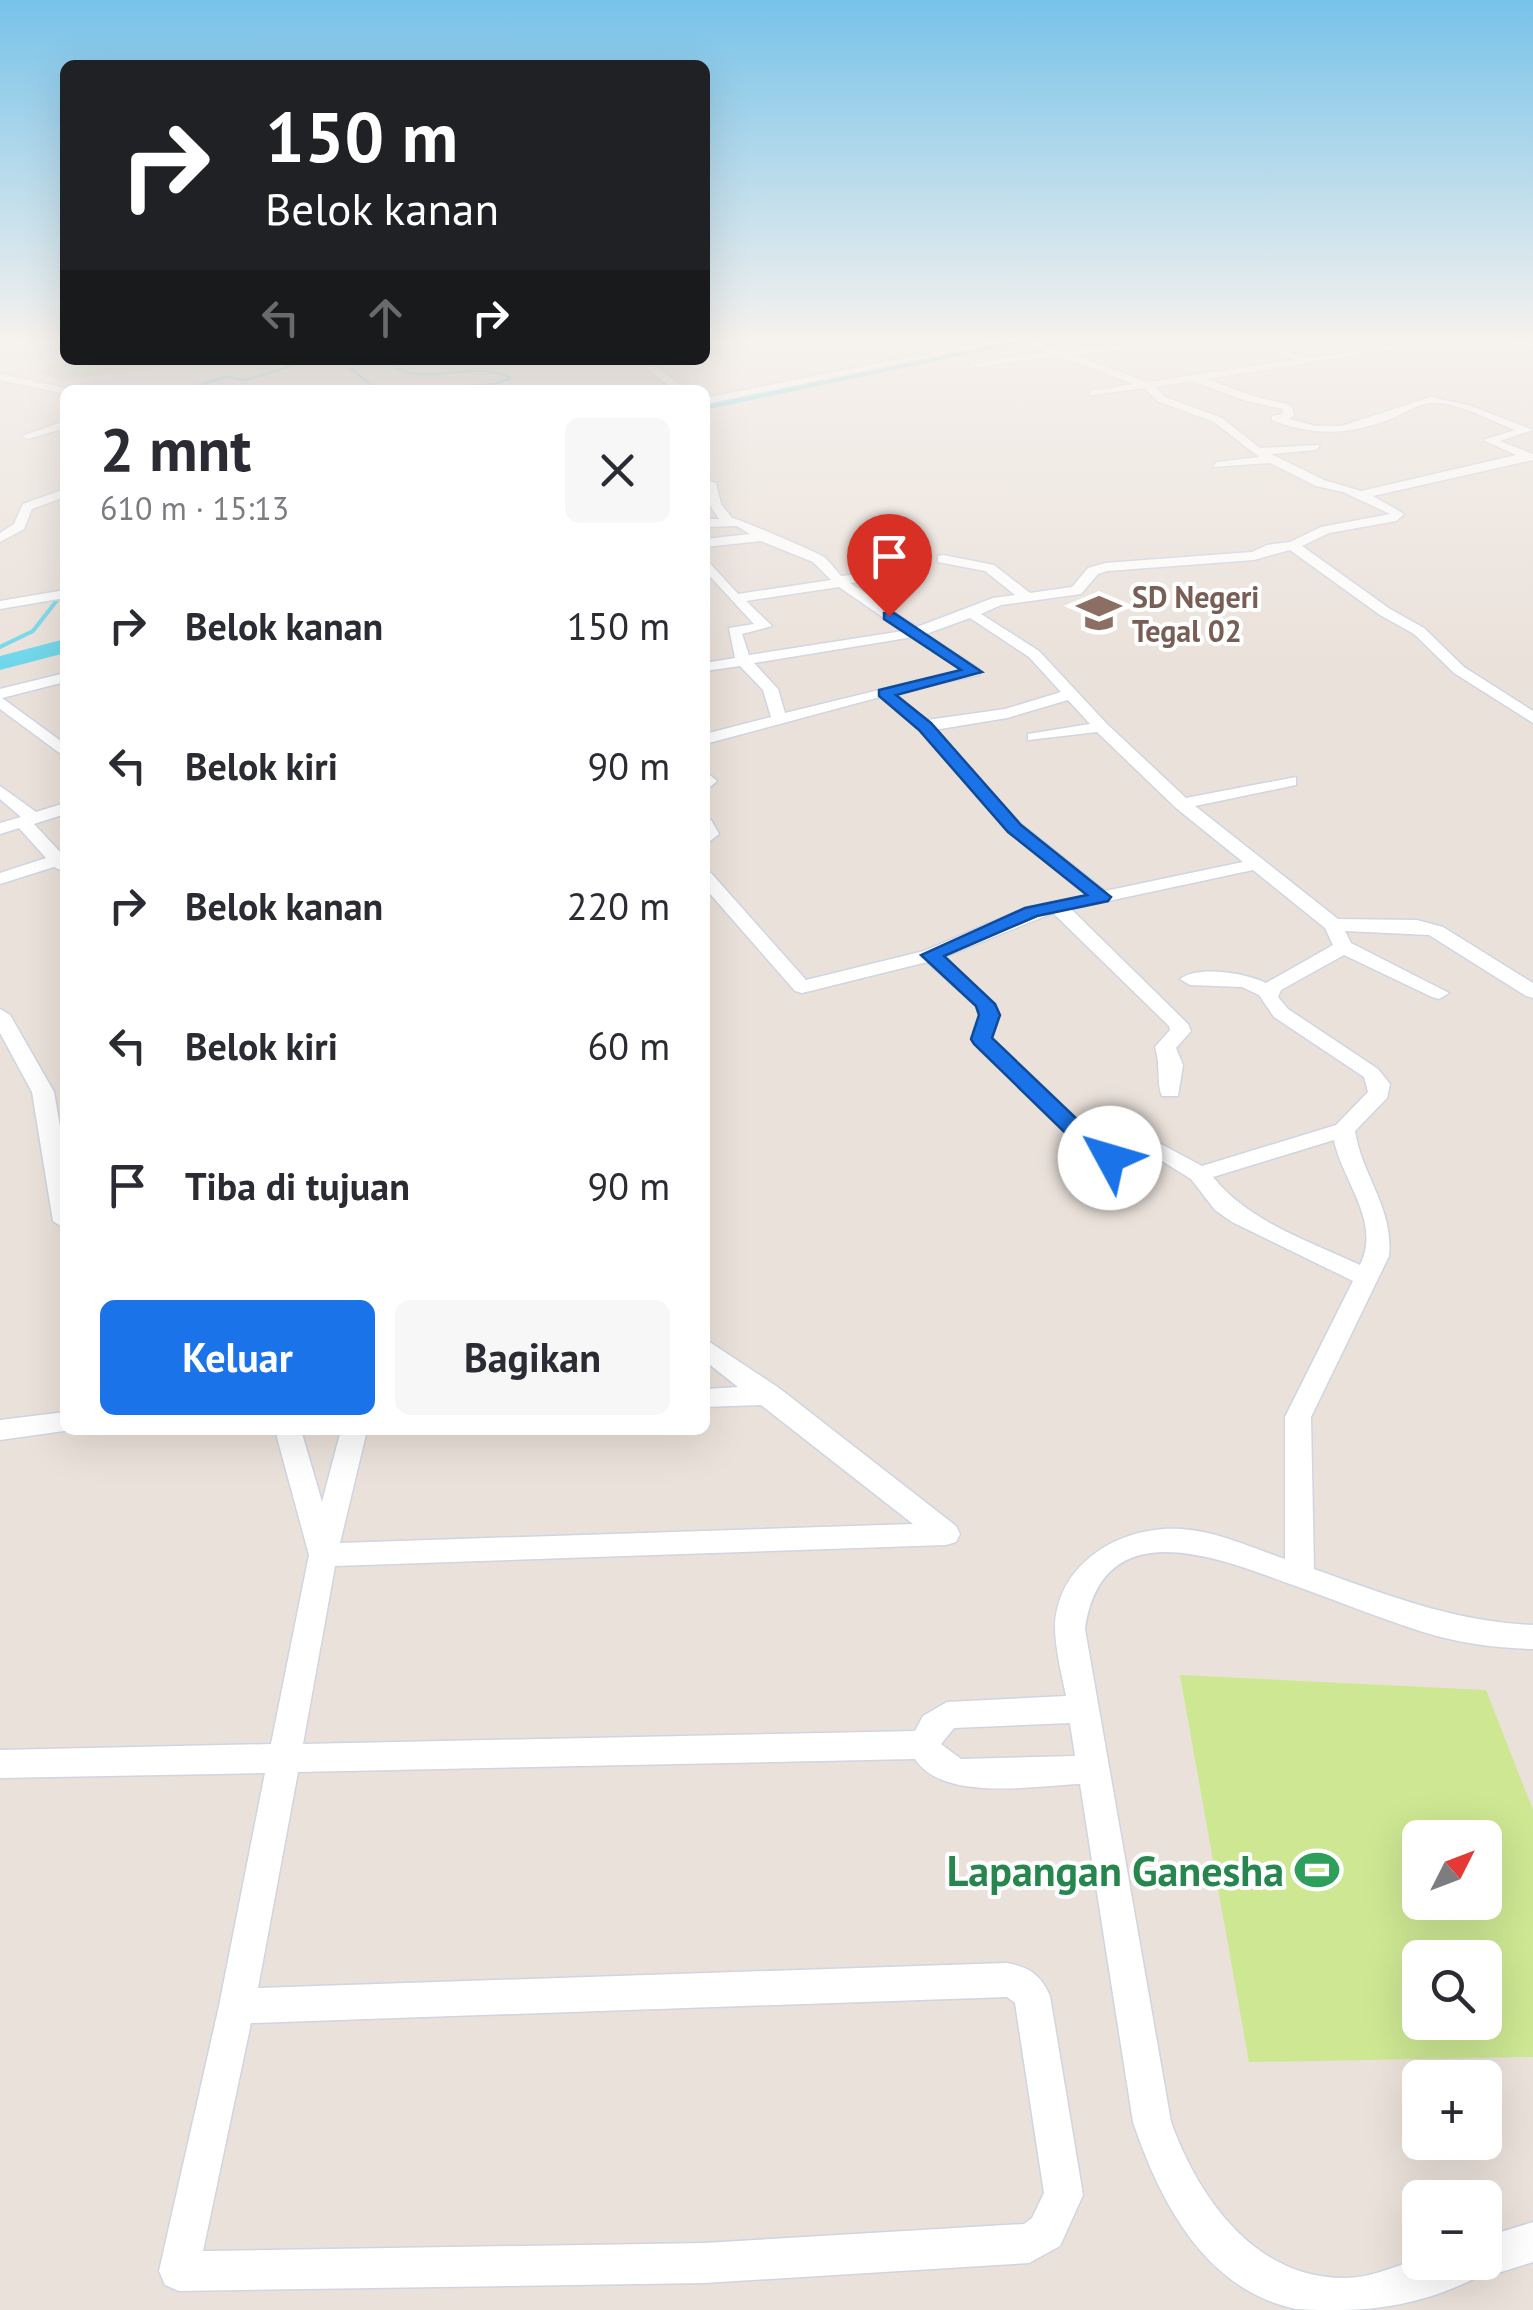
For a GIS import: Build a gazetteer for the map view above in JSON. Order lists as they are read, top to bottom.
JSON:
{
  "places": {
    "school or university": ["SD Negeri Tegal 02"],
    "sports": ["Lapangan Ganesha"]
  },
  "north": "top right",
  "page": {
    "turn": ["150 m", "Belok kanan"],
    "heading": ["2 mnt", "610 m · 15:13"],
    "list": [
      {
        "name": "Belok kanan",
        "value": "150 m"
      },
      {
        "name": "Belok kiri",
        "value": "90 m"
      },
      {
        "name": "Belok kanan",
        "value": "220 m"
      },
      {
        "name": "Belok kiri",
        "value": "60 m"
      },
      {
        "name": "Tiba di tujuan",
        "value": "90 m"
      }
    ],
    "buttons": ["Keluar", "Bagikan"],
    "map_buttons": ["+", "−"]
  }
}
